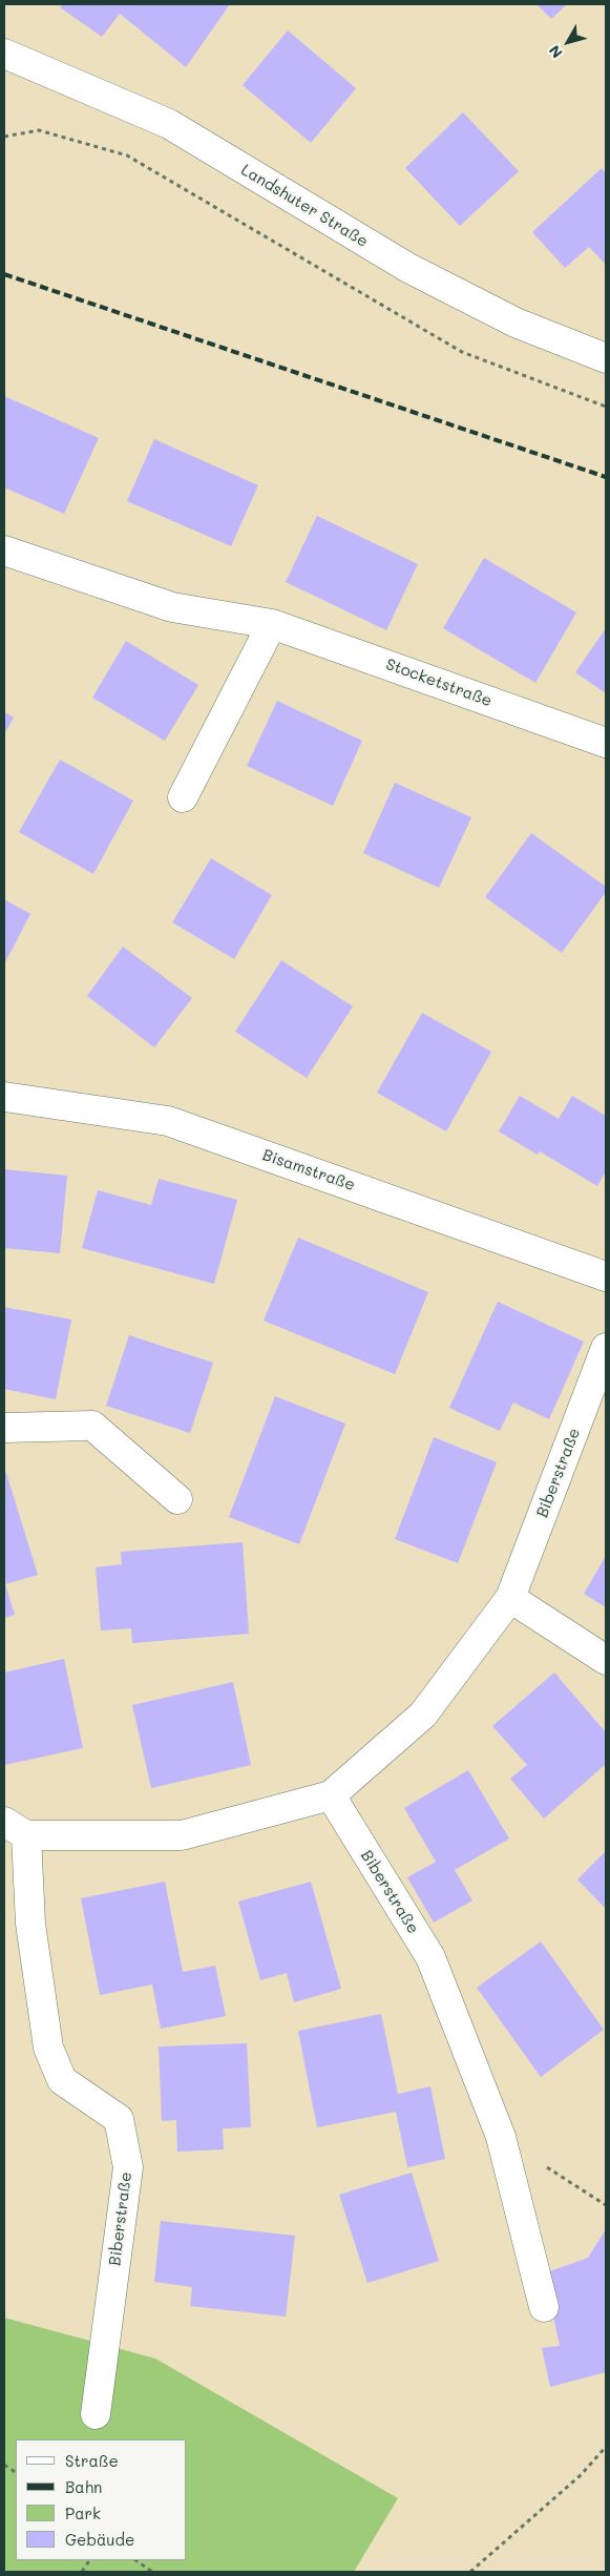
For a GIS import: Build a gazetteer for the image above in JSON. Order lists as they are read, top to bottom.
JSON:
{
  "streets": {
    "street": [
      "Landshuter Straße",
      "Stocketstraße",
      "Bisamstraße",
      "Biberstraße"
    ]
  },
  "legend": [
    "Straße",
    "Bahn",
    "Park",
    "Gebäude"
  ],
  "north": "bottom left"
}
